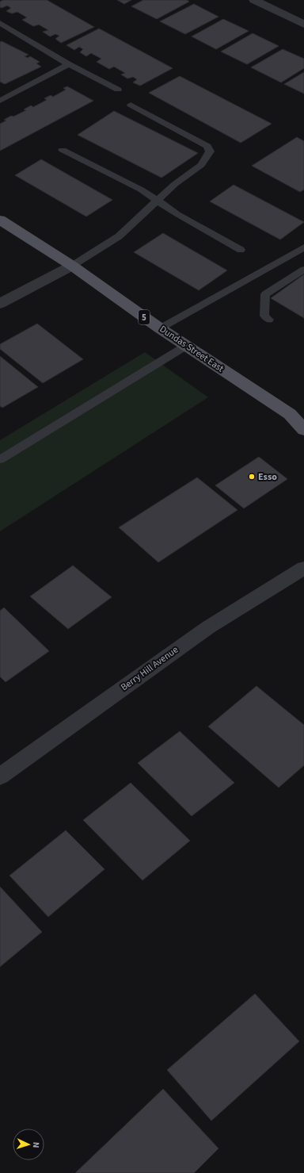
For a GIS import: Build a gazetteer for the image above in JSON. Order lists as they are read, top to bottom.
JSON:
{
  "streets": {
    "main road": ["5", "Dundas Street East"],
    "street": ["Berry Hill Avenue"]
  },
  "places": ["Esso"],
  "north": "right"
}
